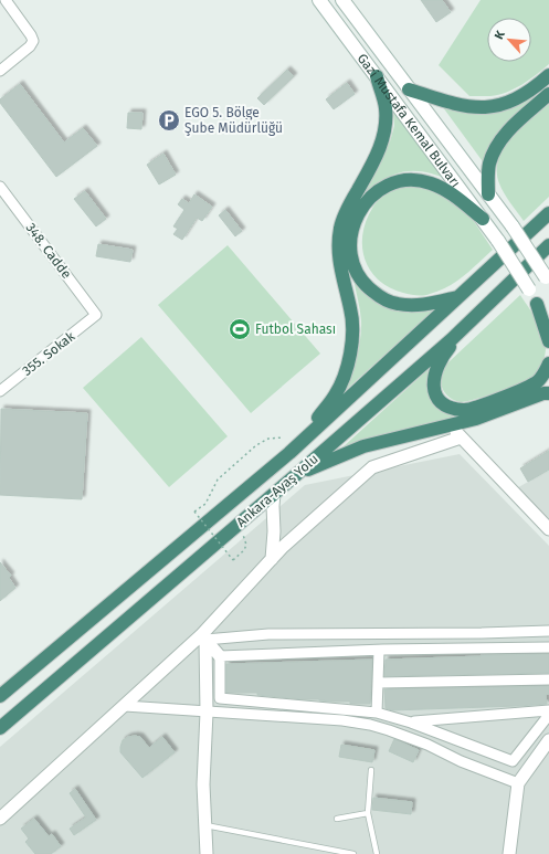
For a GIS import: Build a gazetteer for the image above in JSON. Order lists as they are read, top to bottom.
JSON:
{
  "streets": {
    "highway": ["Ankara-Ayaş Yolu"],
    "main road": ["Gazi Mustafa Kemal Bulvarı"],
    "street": ["348. Cadde", "355. Sokak"]
  },
  "crossings": [
    ["348. Cadde", "355. Sokak"]
  ],
  "places": {
    "parking": ["EGO 5. Bölge Şube Müdürlüğü"],
    "sports": ["Futbol Sahası"]
  },
  "north": "top left"
}
